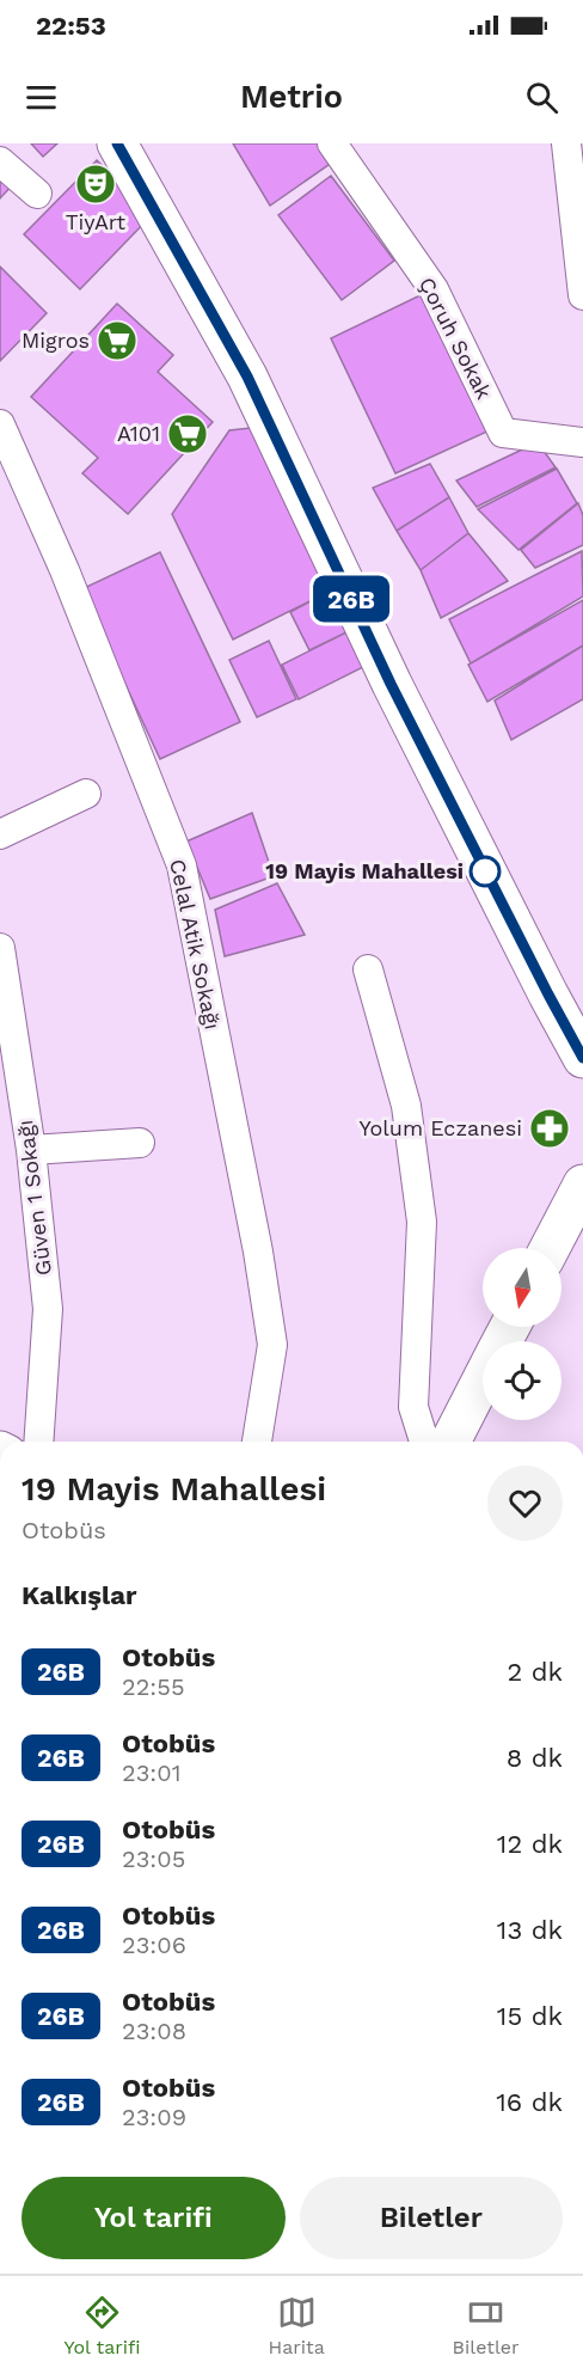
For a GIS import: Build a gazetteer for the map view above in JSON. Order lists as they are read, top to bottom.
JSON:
{
  "streets": {
    "street": ["Çoruh Sokak", "Celal Atik Sokağı", "Güven 1 Sokağı"]
  },
  "places": {
    "theatre": ["TiyArt"],
    "supermarket": ["Migros", "A101"],
    "other": ["19 Mayis Mahallesi"],
    "pharmacy": ["Yolum Eczanesi"]
  },
  "lines": ["bus line 26B"],
  "north": "bottom",
  "page": {
    "status": "22:53",
    "header": "Metrio",
    "on_map": "26B",
    "heading": [
      ["19 Mayis Mahallesi", "Otobüs"],
      "Kalkışlar"
    ],
    "list": [
      {
        "mark": "26B",
        "name": "Otobüs",
        "note": "22:55",
        "value": "2 dk"
      },
      {
        "mark": "26B",
        "name": "Otobüs",
        "note": "23:01",
        "value": "8 dk"
      },
      {
        "mark": "26B",
        "name": "Otobüs",
        "note": "23:05",
        "value": "12 dk"
      },
      {
        "mark": "26B",
        "name": "Otobüs",
        "note": "23:06",
        "value": "13 dk"
      },
      {
        "mark": "26B",
        "name": "Otobüs",
        "note": "23:08",
        "value": "15 dk"
      },
      {
        "mark": "26B",
        "name": "Otobüs",
        "note": "23:09",
        "value": "16 dk"
      }
    ],
    "buttons": ["Yol tarifi", "Biletler"],
    "tabs": ["Yol tarifi", "Harita", "Biletler"]
  }
}
